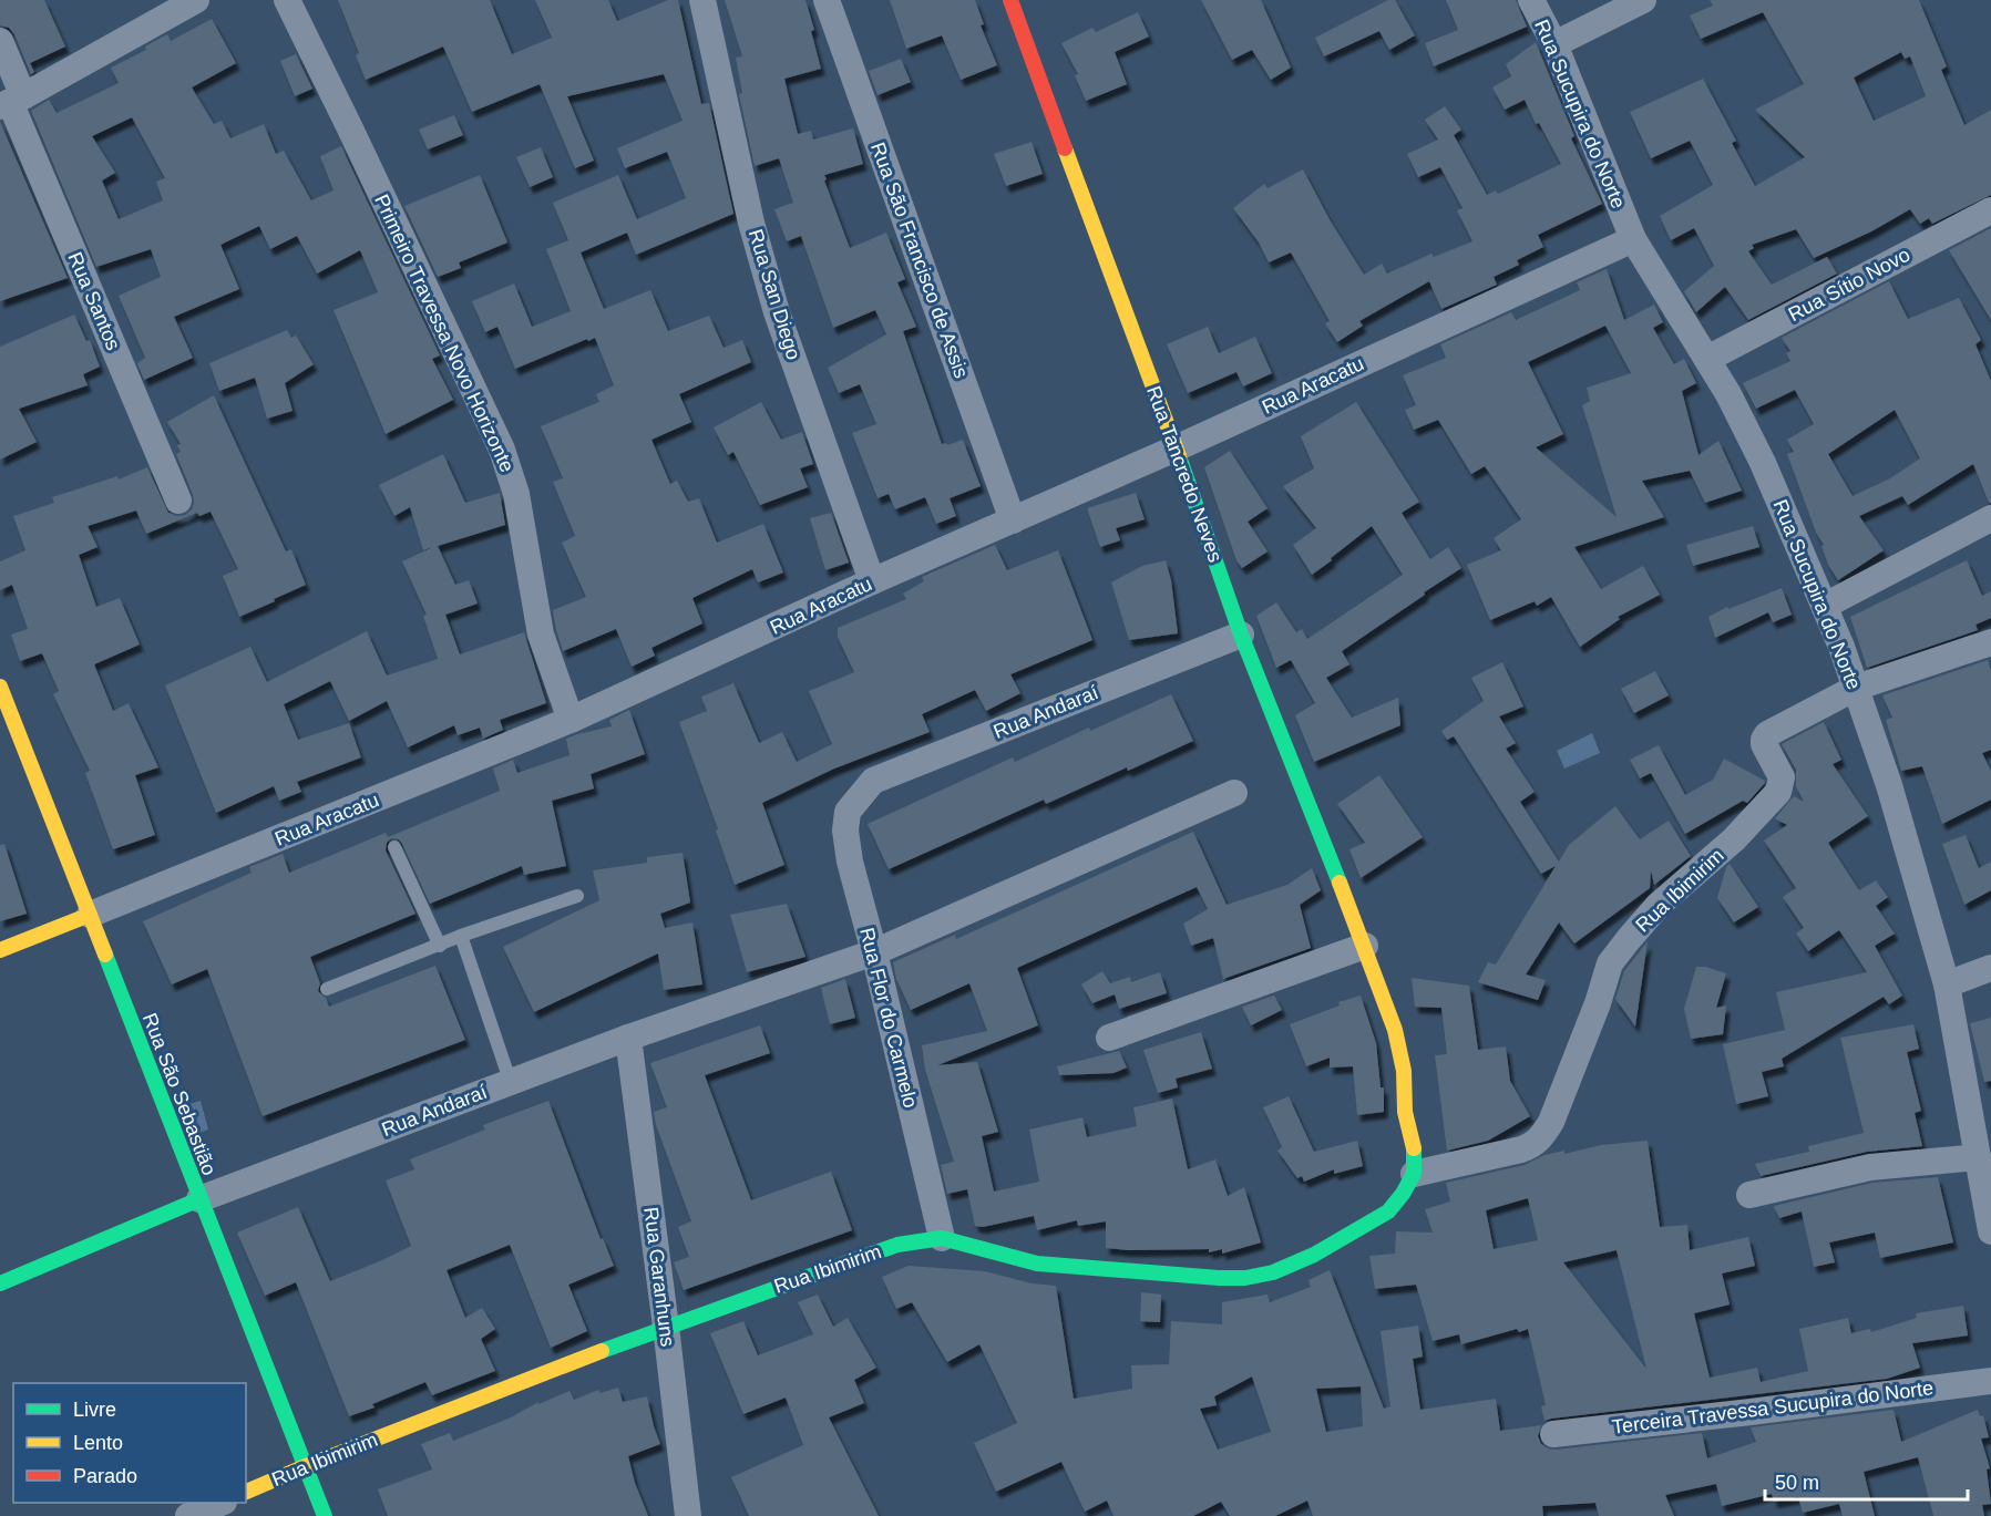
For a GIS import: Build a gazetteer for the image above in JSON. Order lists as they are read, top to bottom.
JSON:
{
  "streets": {
    "street": [
      "Rua Sucupira do Norte",
      "Rua São Francisco de Assis",
      "Rua Sítio Novo",
      "Rua San Diego",
      "Rua Santos",
      "Primeiro Travessa Novo Horizonte",
      "Rua Aracatu",
      "Rua Tancredo Neves",
      "Rua Andaraí",
      "Rua Ibimirim",
      "Rua Flor do Carmelo",
      "Rua São Sebastião",
      "Rua Garanhuns",
      "Terceira Travessa Sucupira do Norte"
    ]
  },
  "crossings": [
    ["Rua Sucupira do Norte", "Rua Sítio Novo"],
    ["Rua Sucupira do Norte", "Rua Aracatu"],
    ["Rua Sucupira do Norte", "Rua Ibimirim"],
    ["Rua São Francisco de Assis", "Rua Aracatu"],
    ["Rua San Diego", "Rua Aracatu"],
    ["Primeiro Travessa Novo Horizonte", "Rua Aracatu"],
    ["Rua Aracatu", "Rua Tancredo Neves"],
    ["Rua Aracatu", "Rua São Sebastião"],
    ["Rua Tancredo Neves", "Rua Andaraí"],
    ["Rua Tancredo Neves", "Rua Ibimirim"],
    ["Rua Andaraí", "Rua Flor do Carmelo"],
    ["Rua Andaraí", "Rua São Sebastião"],
    ["Rua Andaraí", "Rua Garanhuns"],
    ["Rua Ibimirim", "Rua Flor do Carmelo"],
    ["Rua Ibimirim", "Rua São Sebastião"],
    ["Rua Ibimirim", "Rua Garanhuns"]
  ],
  "legend": ["Livre", "Lento", "Parado"],
  "scale_bar": "50 m"
}
